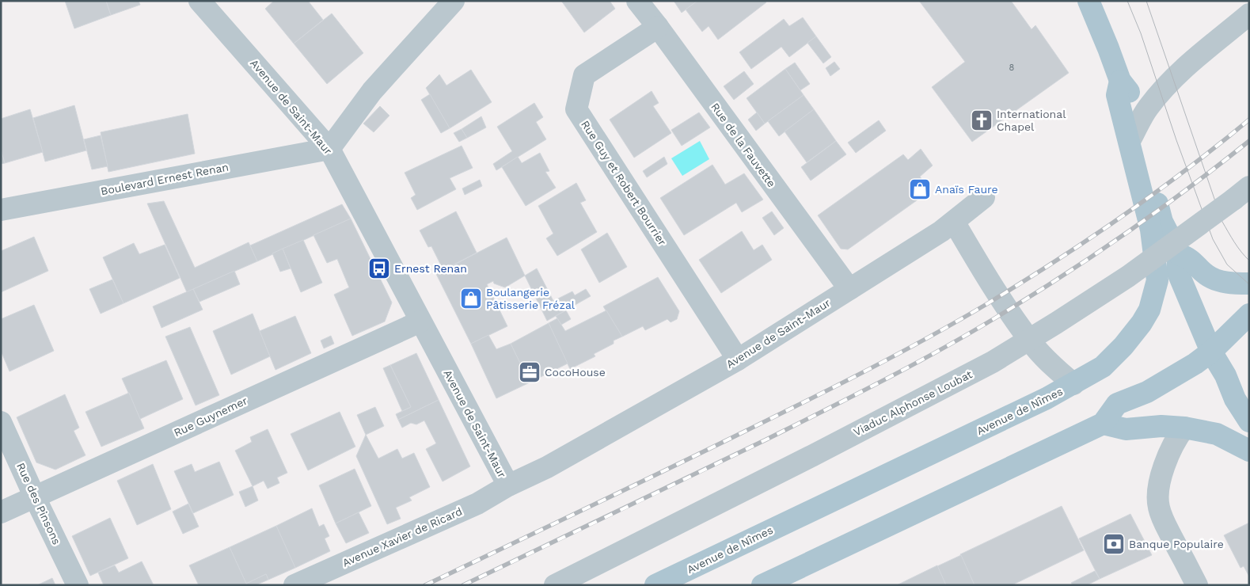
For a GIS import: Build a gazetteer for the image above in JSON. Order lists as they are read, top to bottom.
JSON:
{
  "streets": {
    "main road": ["Avenue de Nîmes"],
    "street": [
      "Avenue de Saint-Maur",
      "Rue de la Fauvette",
      "Boulevard Ernest Renan",
      "Rue Guy et Robert Bourrier",
      "Viaduc Alphonse Loubat",
      "Rue Guynemer",
      "Rue des Pinsons",
      "Avenue Xavier de Ricard"
    ]
  },
  "crossings": [
    ["Avenue de Saint-Maur", "Rue de la Fauvette"],
    ["Avenue de Saint-Maur", "Boulevard Ernest Renan"],
    ["Avenue de Saint-Maur", "Rue Guy et Robert Bourrier"],
    ["Avenue de Saint-Maur", "Rue Guynemer"],
    ["Avenue de Saint-Maur", "Avenue Xavier de Ricard"],
    ["Rue de la Fauvette", "Rue Guy et Robert Bourrier"],
    ["Rue Guynemer", "Rue des Pinsons"]
  ],
  "places": {
    "church": ["International Chapel"],
    "shop": ["Anaïs Faure", "Boulangerie Pâtisserie Frézal"],
    "bus stop": ["Ernest Renan"],
    "office": ["CocoHouse"],
    "bank": ["Banque Populaire"]
  },
  "house_numbers": ["8"]
}
